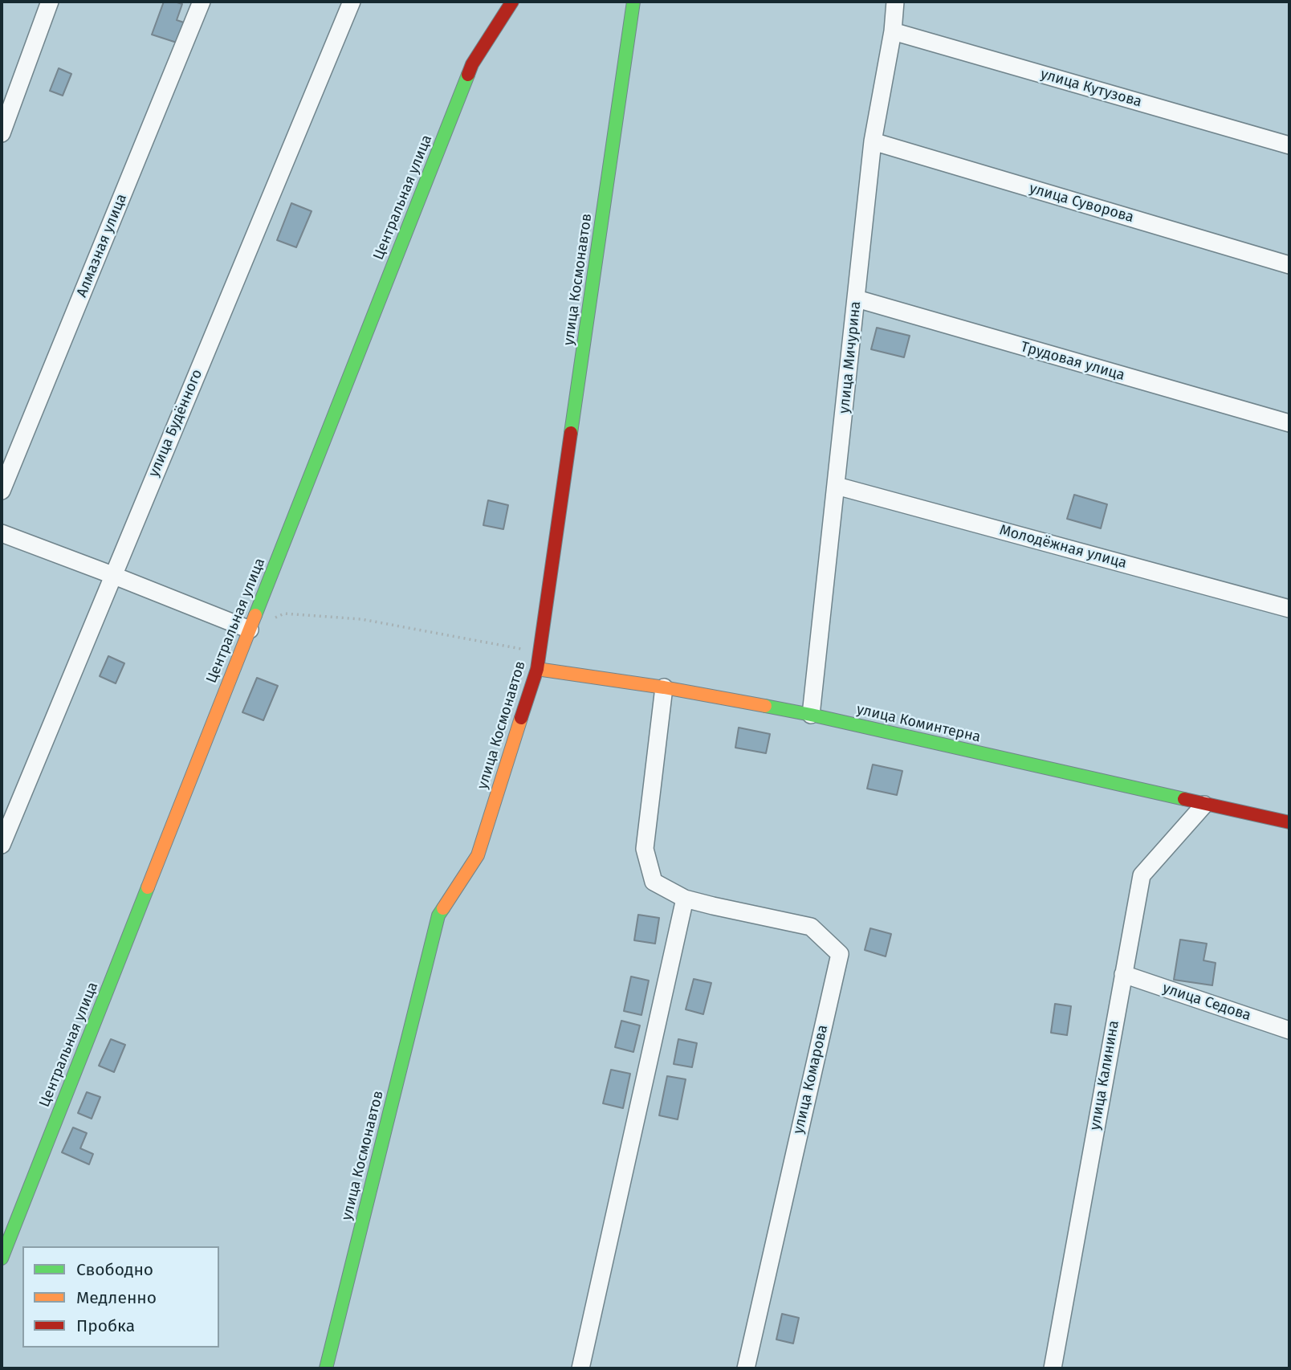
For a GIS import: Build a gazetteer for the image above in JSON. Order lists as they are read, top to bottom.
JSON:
{
  "streets": {
    "street": [
      "улица Кутузова",
      "Центральная улица",
      "улица Суворова",
      "Алмазная улица",
      "улица Космонавтов",
      "улица Мичурина",
      "Трудовая улица",
      "улица Будённого",
      "Молодёжная улица",
      "улица Коминтерна",
      "улица Седова",
      "улица Калинина",
      "улица Комарова"
    ]
  },
  "crossings": [
    ["улица Кутузова", "улица Мичурина"],
    ["улица Суворова", "улица Мичурина"],
    ["улица Космонавтов", "улица Коминтерна"],
    ["улица Мичурина", "Трудовая улица"],
    ["улица Мичурина", "Молодёжная улица"],
    ["улица Мичурина", "улица Коминтерна"],
    ["улица Коминтерна", "улица Калинина"],
    ["улица Коминтерна", "улица Комарова"],
    ["улица Седова", "улица Калинина"]
  ],
  "legend": ["Свободно", "Медленно", "Пробка"]
}
